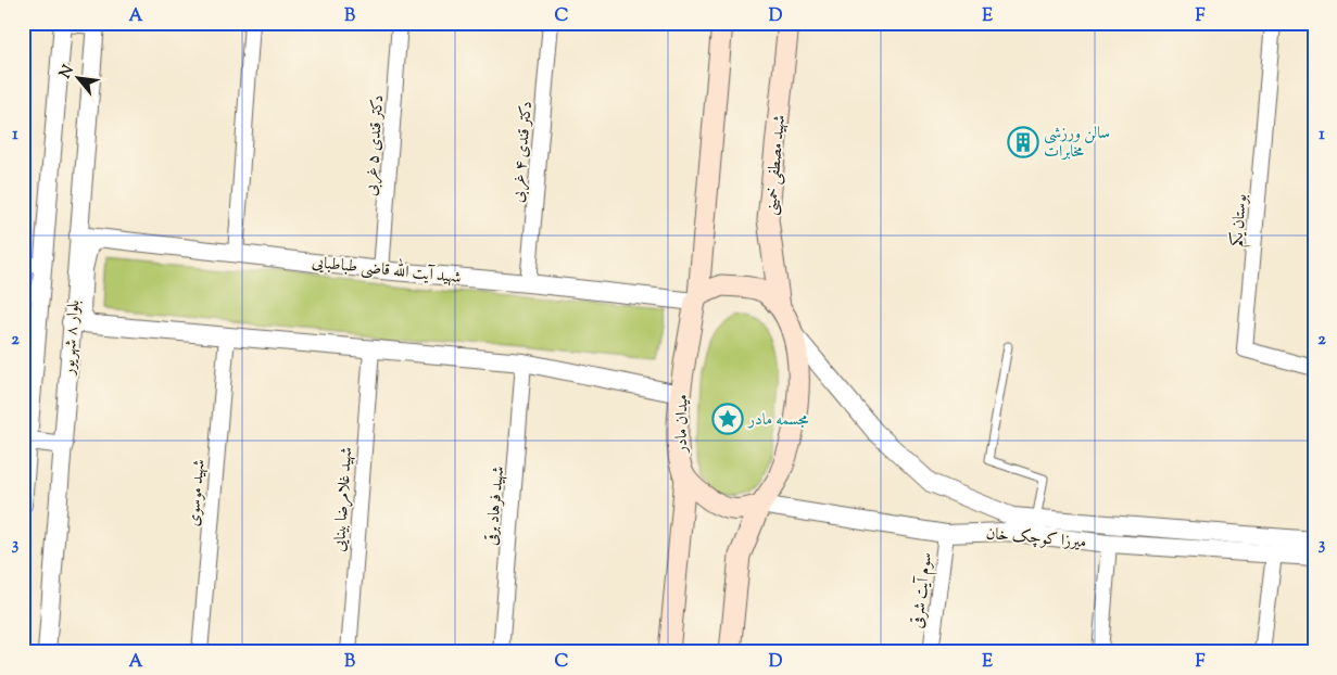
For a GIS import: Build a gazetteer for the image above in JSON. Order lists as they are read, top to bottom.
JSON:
{
  "streets": {
    "main road": ["شهید مصطفی خمینی", "میدان مادر"],
    "street": [
      "دکتر قندی ۵ غربی",
      "دکتر قندی ۴ غربی",
      "بوستان یکم",
      "شهید آیت الله قاضی طباطبایی",
      "بلوار ۸ شهریور",
      "شهید موسوی",
      "شهید غلامرضا بینایی",
      "شهید فرهاد برقی",
      "میرزا کوچک خان",
      "سوم آیت شرقی"
    ]
  },
  "crossings": [
    ["دکتر قندی ۵ غربی", "شهید آیت الله قاضی طباطبایی"],
    ["دکتر قندی ۴ غربی", "شهید آیت الله قاضی طباطبایی"],
    ["شهید آیت الله قاضی طباطبایی", "بلوار ۸ شهریور"],
    ["شهید آیت الله قاضی طباطبایی", "میدان مادر"],
    ["میدان مادر", "میرزا کوچک خان"],
    ["میرزا کوچک خان", "سوم آیت شرقی"]
  ],
  "places": {
    "building": ["سالن ورزشی مخابرات"],
    "place": ["مجسمه مادر"]
  },
  "north": "top left",
  "grid": {
    "columns": [
      "A",
      "B",
      "C",
      "D",
      "E",
      "F"
    ],
    "rows": ["1", "2", "3"]
  }
}
